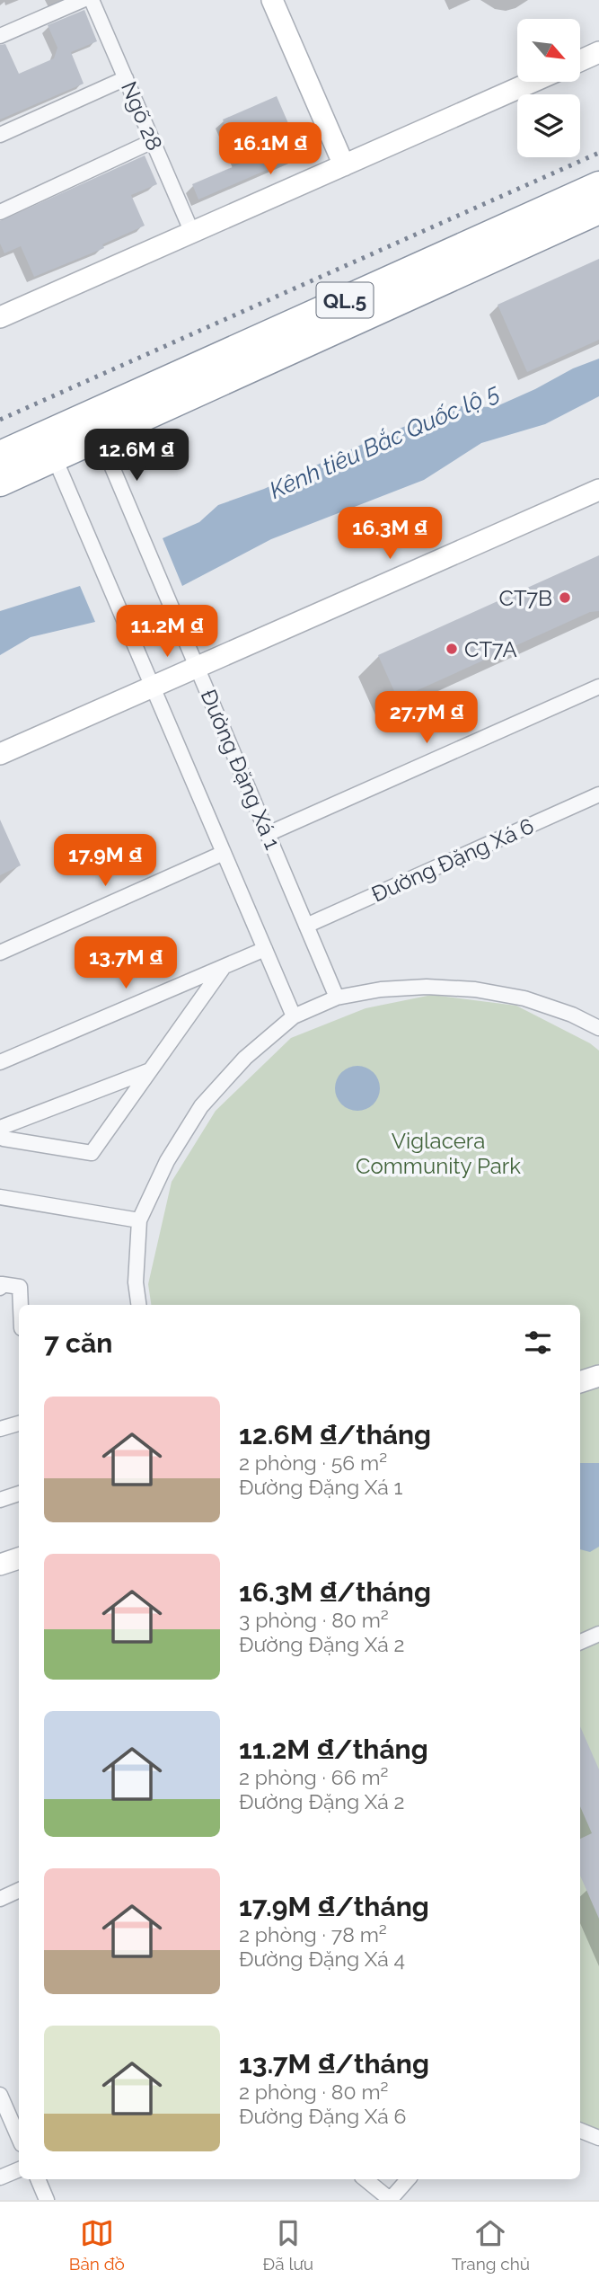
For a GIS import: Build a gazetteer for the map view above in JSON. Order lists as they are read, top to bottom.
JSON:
{
  "streets": {
    "highway": ["QL.5"],
    "street": ["Ngõ 28", "Đường Đặng Xá 1", "Đường Đặng Xá 6"]
  },
  "crossings": [
    ["QL.5", "Đường Đặng Xá 1"],
    ["Đường Đặng Xá 1", "Đường Đặng Xá 6"]
  ],
  "water": ["Kênh tiêu Bắc Quốc lộ 5"],
  "parks": ["Viglacera Community Park"],
  "places": ["CT7B", "CT7A"],
  "north": "bottom right",
  "page": {
    "price": [
      "16.1M ₫",
      "12.6M ₫",
      "16.3M ₫",
      "11.2M ₫",
      "27.7M ₫",
      "17.9M ₫",
      "13.7M ₫"
    ],
    "heading": "7 căn",
    "list": [
      {
        "name": "12.6M ₫/tháng",
        "note": "2 phòng · 56 m² · Đường Đặng Xá 1"
      },
      {
        "name": "16.3M ₫/tháng",
        "note": "3 phòng · 80 m² · Đường Đặng Xá 2"
      },
      {
        "name": "11.2M ₫/tháng",
        "note": "2 phòng · 66 m² · Đường Đặng Xá 2"
      },
      {
        "name": "17.9M ₫/tháng",
        "note": "2 phòng · 78 m² · Đường Đặng Xá 4"
      },
      {
        "name": "13.7M ₫/tháng",
        "note": "2 phòng · 80 m² · Đường Đặng Xá 6"
      }
    ],
    "tabs": ["Bản đồ", "Đã lưu", "Trang chủ"]
  }
}
